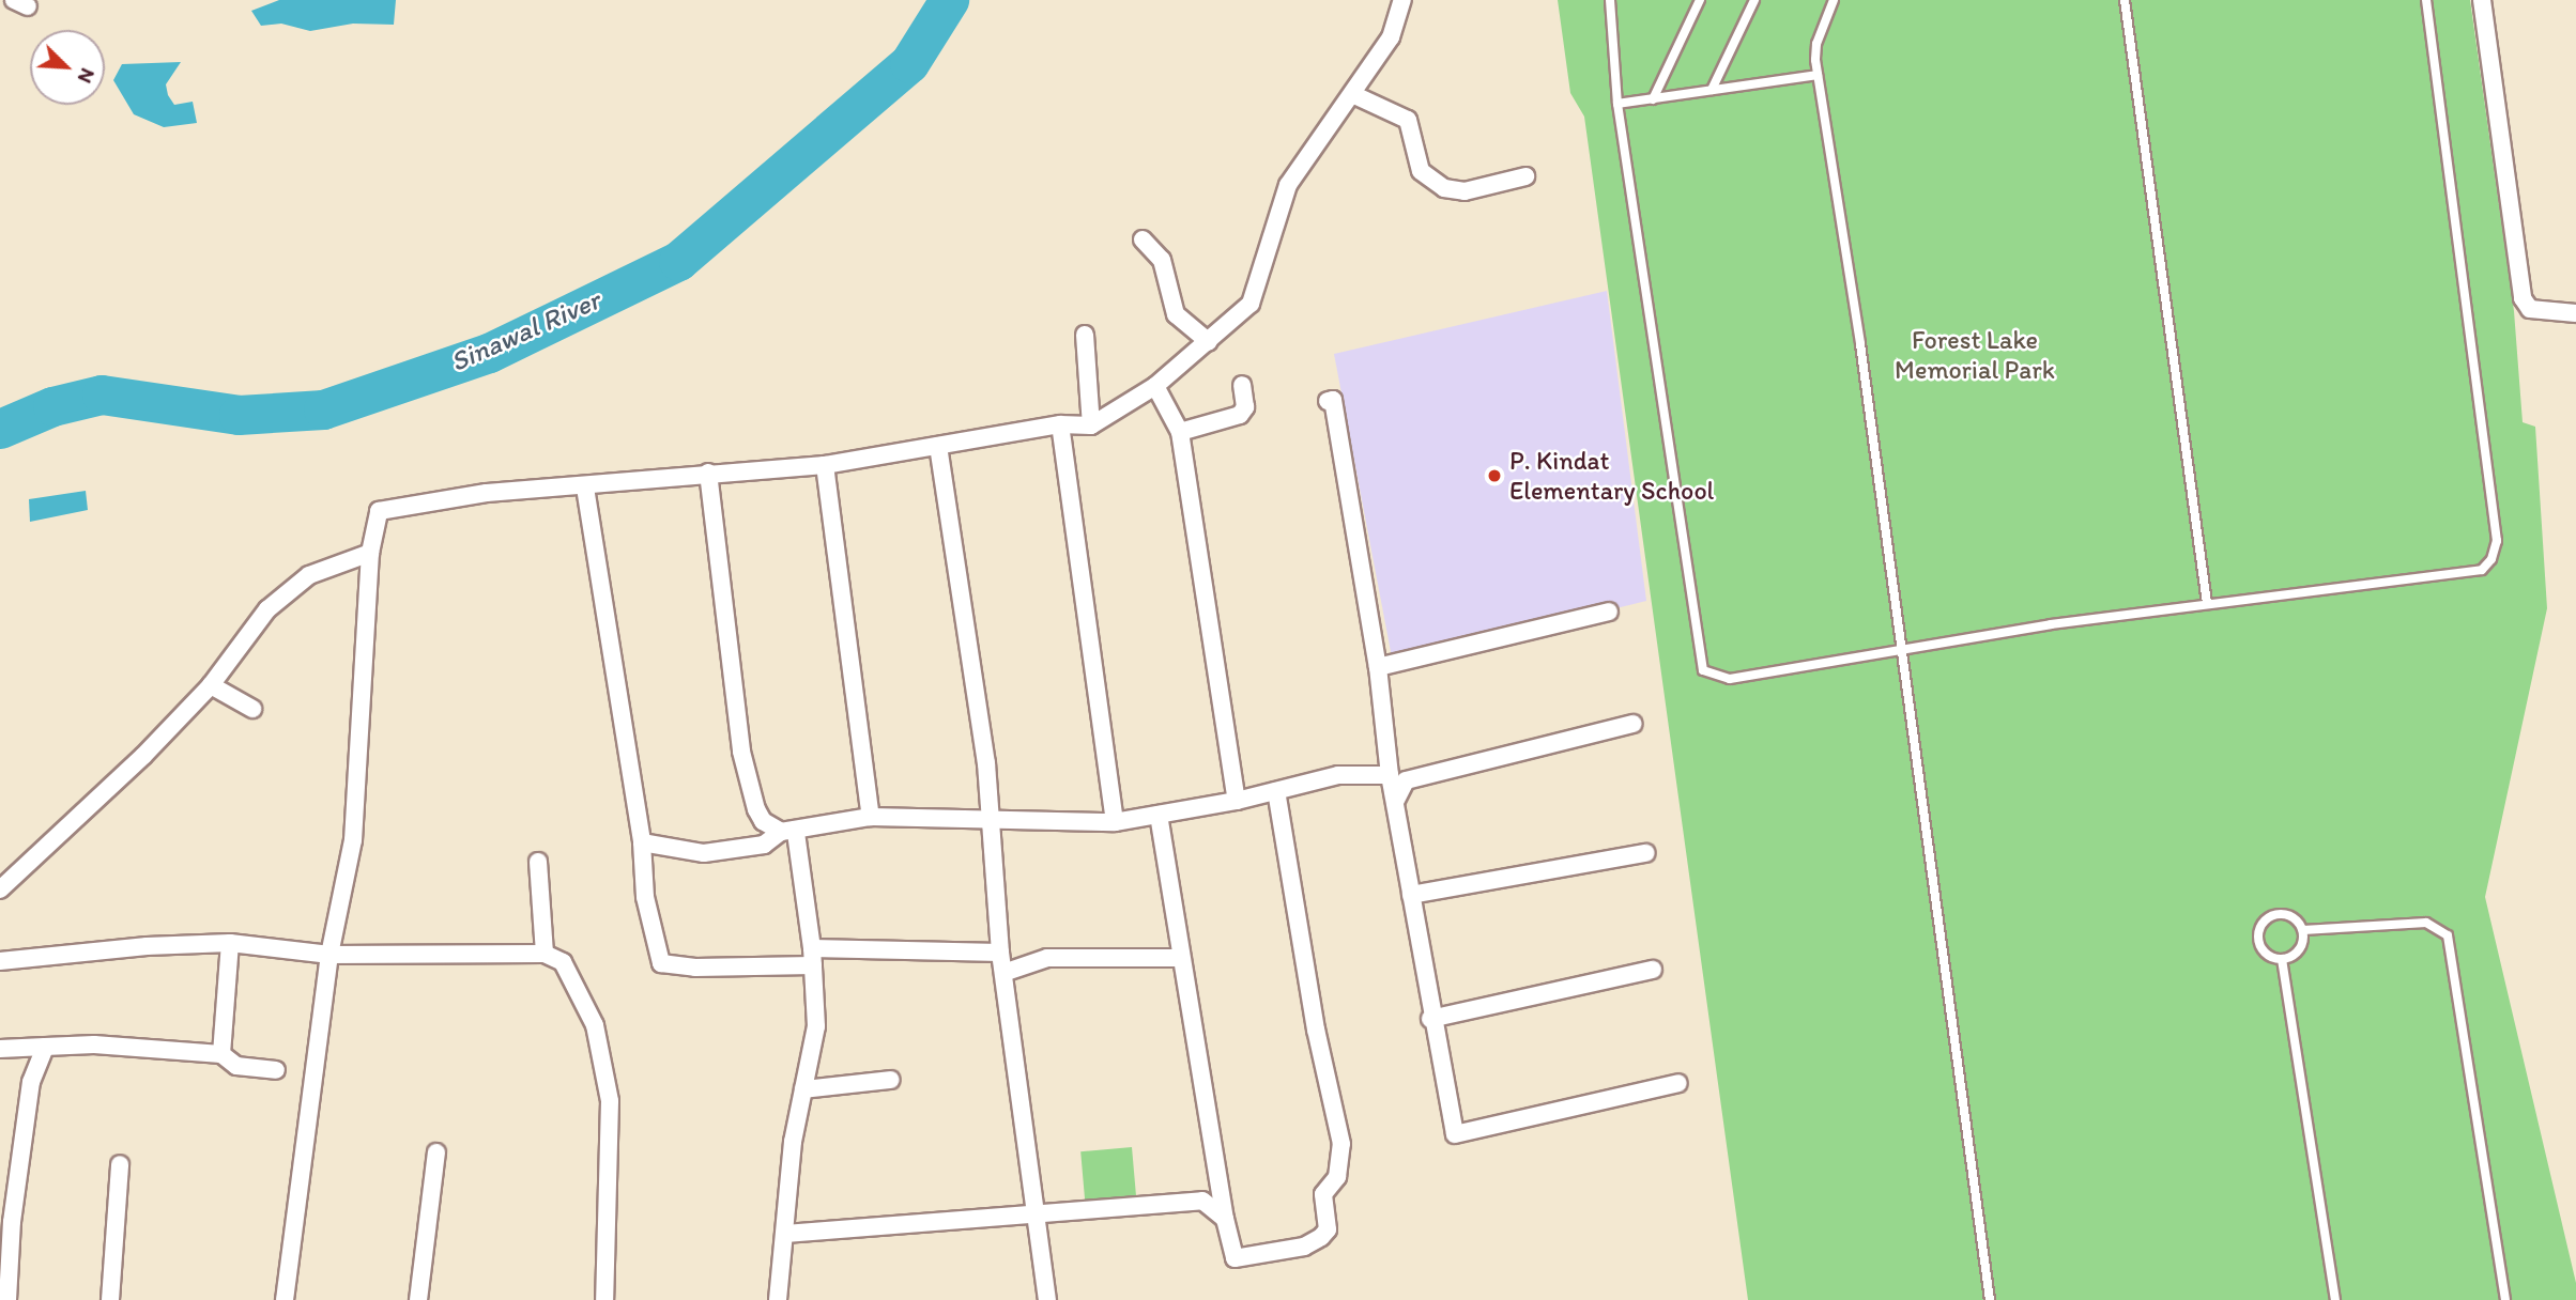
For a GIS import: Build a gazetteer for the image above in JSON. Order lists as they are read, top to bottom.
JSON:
{
  "water": ["Sinawal River"],
  "parks": ["Forest Lake Memorial Park"],
  "places": ["P. Kindat Elementary School"],
  "north": "bottom right"
}
